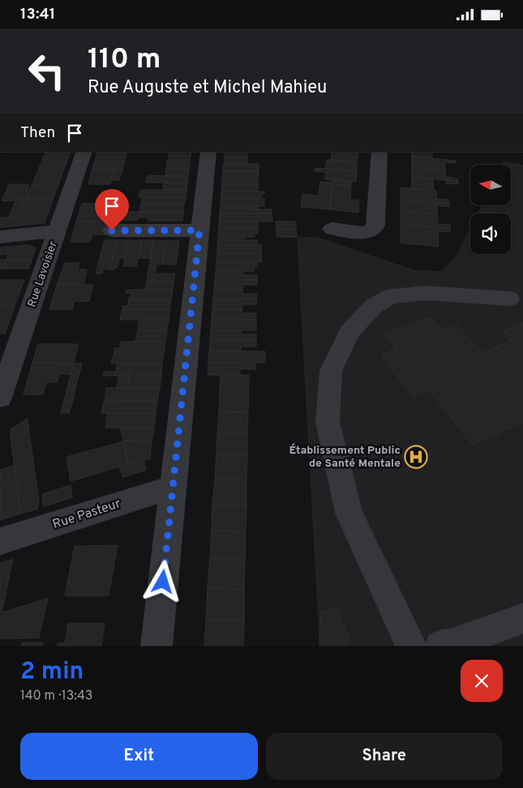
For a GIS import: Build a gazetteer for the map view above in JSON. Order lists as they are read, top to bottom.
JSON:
{
  "streets": {
    "street": ["Rue Lavoisier", "Rue Pasteur"]
  },
  "places": {
    "hospital": ["Établissement Public de Santé Mentale"]
  },
  "north": "left",
  "page": {
    "status": "13:41",
    "turn": ["110 m", "Rue Auguste et Michel Mahieu"],
    "then": "Then",
    "heading": ["2 min", "140 m · 13:43"],
    "buttons": ["Exit", "Share"]
  }
}
